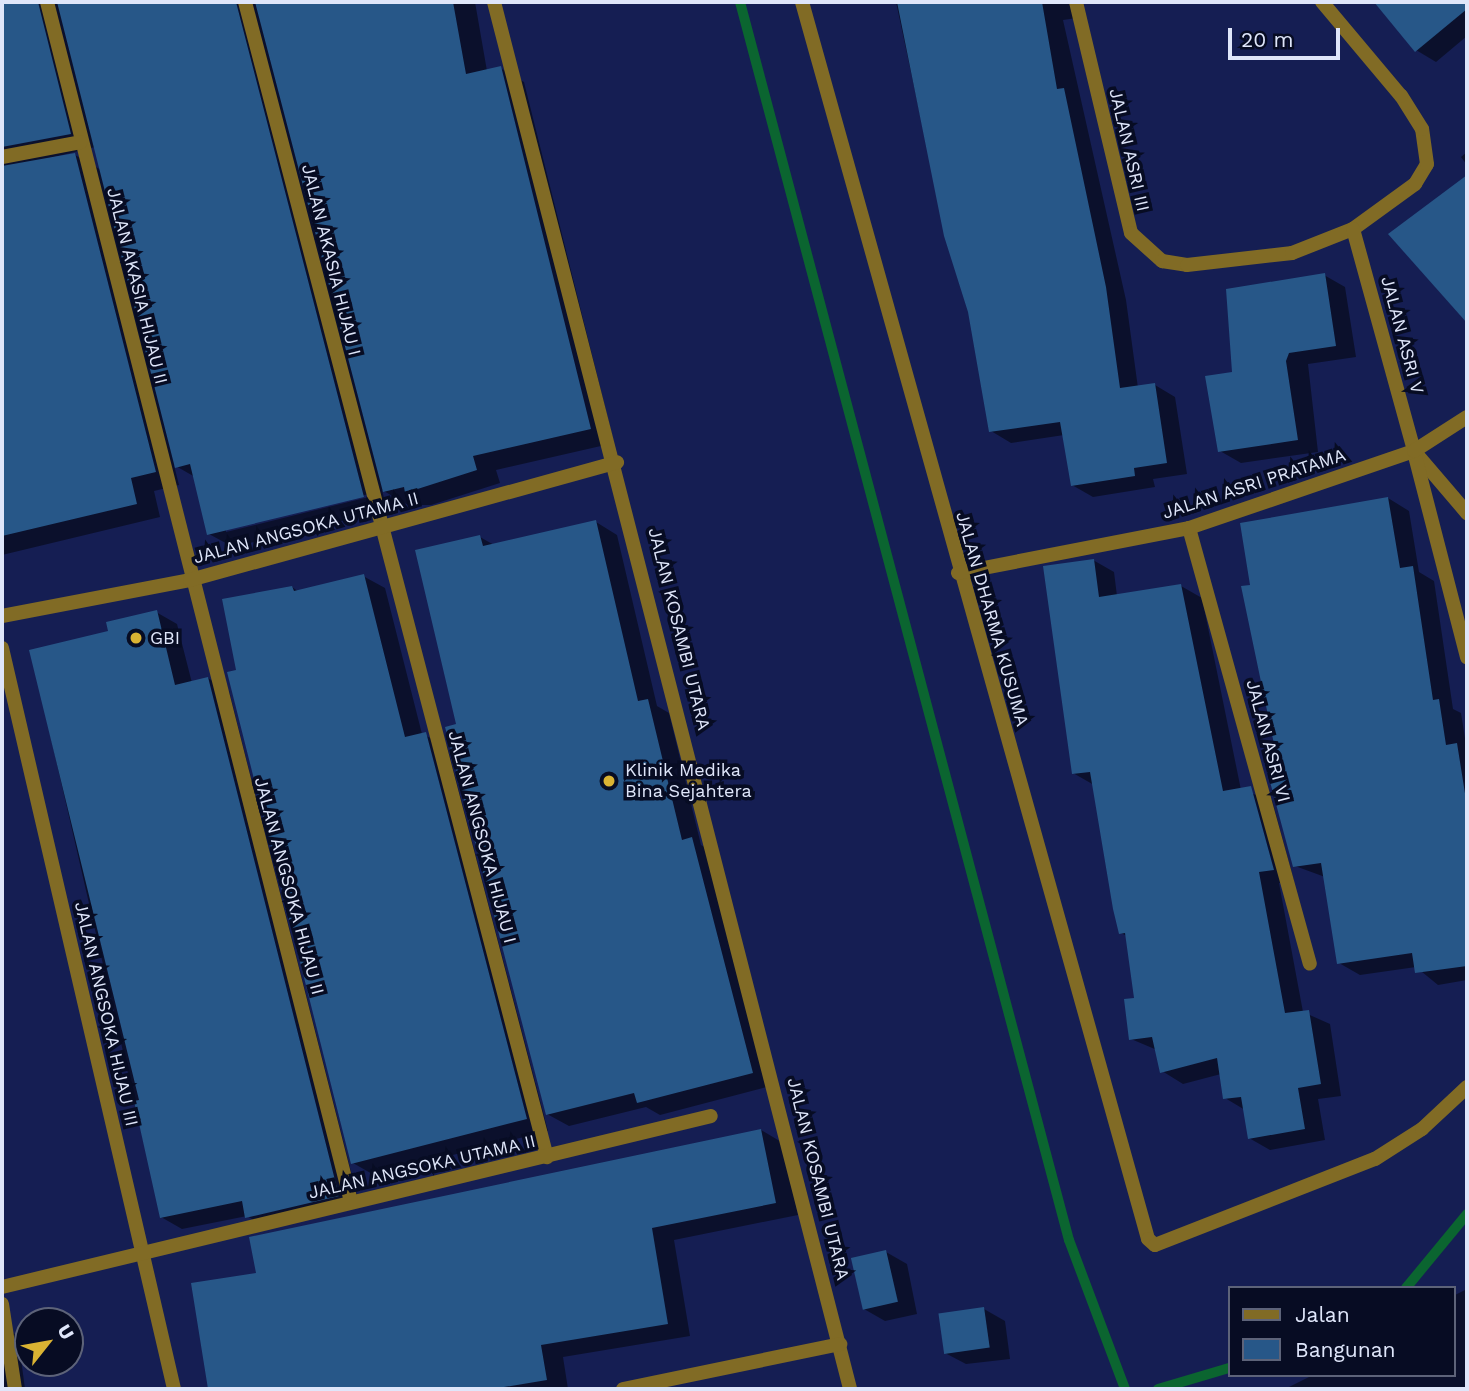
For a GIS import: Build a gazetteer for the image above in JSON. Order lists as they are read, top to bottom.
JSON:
{
  "streets": {
    "street": [
      "JALAN ASRI III",
      "JALAN AKASIA HIJAU I",
      "JALAN AKASIA HIJAU II",
      "JALAN ASRI V",
      "JALAN ASRI PRATAMA",
      "JALAN ANGSOKA UTAMA II",
      "JALAN DHARMA KUSUMA",
      "JALAN KOSAMBI UTARA",
      "JALAN ASRI VI",
      "JALAN ANGSOKA HIJAU I",
      "JALAN ANGSOKA HIJAU II",
      "JALAN ANGSOKA HIJAU III"
    ]
  },
  "crossings": [
    ["JALAN ASRI III", "JALAN ASRI V"],
    ["JALAN AKASIA HIJAU I", "JALAN ANGSOKA UTAMA II"],
    ["JALAN AKASIA HIJAU I", "JALAN ANGSOKA HIJAU I"],
    ["JALAN AKASIA HIJAU II", "JALAN ANGSOKA UTAMA II"],
    ["JALAN AKASIA HIJAU II", "JALAN ANGSOKA HIJAU II"],
    ["JALAN ASRI V", "JALAN ASRI PRATAMA"],
    ["JALAN ASRI PRATAMA", "JALAN DHARMA KUSUMA"],
    ["JALAN ASRI PRATAMA", "JALAN ASRI VI"],
    ["JALAN ANGSOKA UTAMA II", "JALAN KOSAMBI UTARA"],
    ["JALAN ANGSOKA UTAMA II", "JALAN ANGSOKA HIJAU I"],
    ["JALAN ANGSOKA UTAMA II", "JALAN ANGSOKA HIJAU II"],
    ["JALAN ANGSOKA UTAMA II", "JALAN ANGSOKA HIJAU III"]
  ],
  "places": ["GBI", "Klinik Medika Bina Sejahtera"],
  "legend": ["Jalan", "Bangunan"],
  "scale_bar": "20 m",
  "north": "top right"
}
